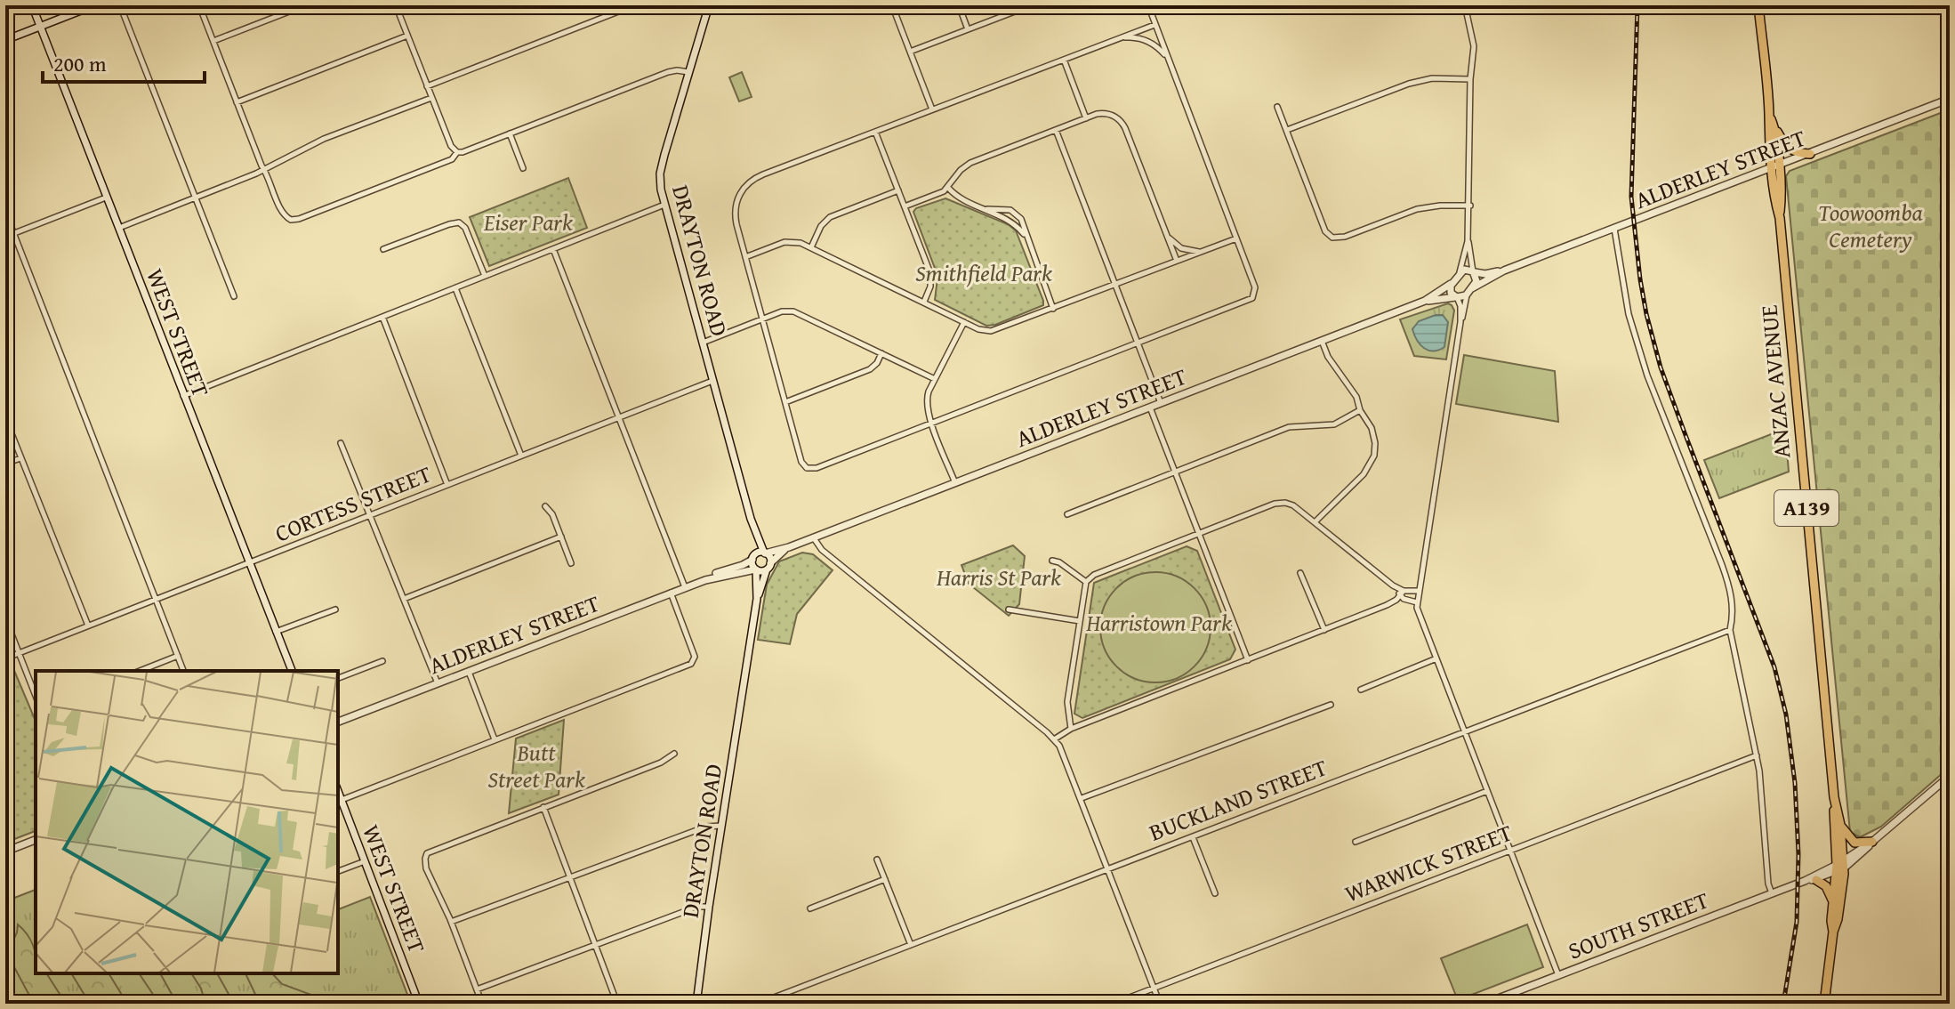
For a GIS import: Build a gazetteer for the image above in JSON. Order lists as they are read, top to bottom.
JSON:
{
  "streets": {
    "highway": ["ANZAC AVENUE", "A139"],
    "street": [
      "ALDERLEY STREET",
      "DRAYTON ROAD",
      "WEST STREET",
      "CORTESS STREET",
      "BUCKLAND STREET",
      "WARWICK STREET",
      "SOUTH STREET"
    ]
  },
  "crossings": [
    ["ALDERLEY STREET", "DRAYTON ROAD"],
    ["ALDERLEY STREET", "ANZAC AVENUE"],
    ["DRAYTON ROAD", "CORTESS STREET"],
    ["WEST STREET", "CORTESS STREET"],
    ["ANZAC AVENUE", "SOUTH STREET"]
  ],
  "parks": [
    "Toowoomba Cemetery",
    "Eiser Park",
    "Smithfield Park",
    "Harris St Park",
    "Harristown Park",
    "Butt Street Park"
  ],
  "scale_bar": "200 m"
}
